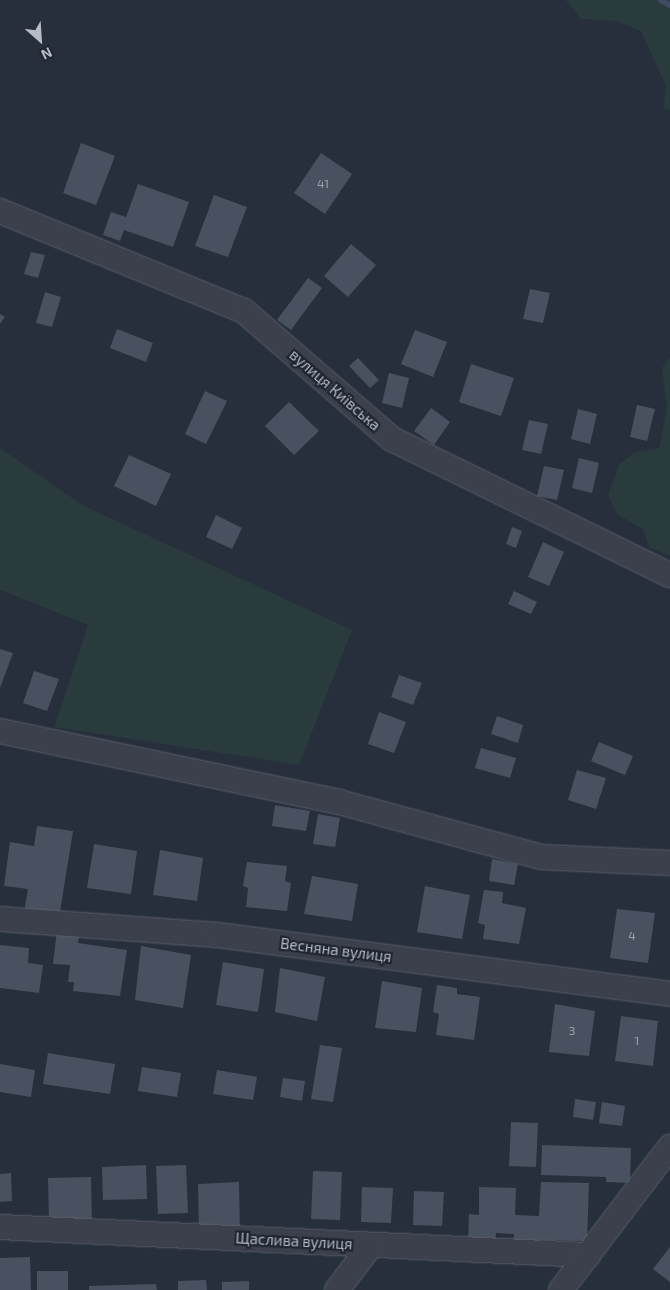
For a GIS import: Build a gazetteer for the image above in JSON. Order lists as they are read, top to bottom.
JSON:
{
  "streets": {
    "street": ["вулиця Київська", "Весняна вулиця", "Щаслива вулиця"]
  },
  "house_numbers": [
    "41",
    "4",
    "3",
    "1"
  ],
  "north": "bottom right"
}
